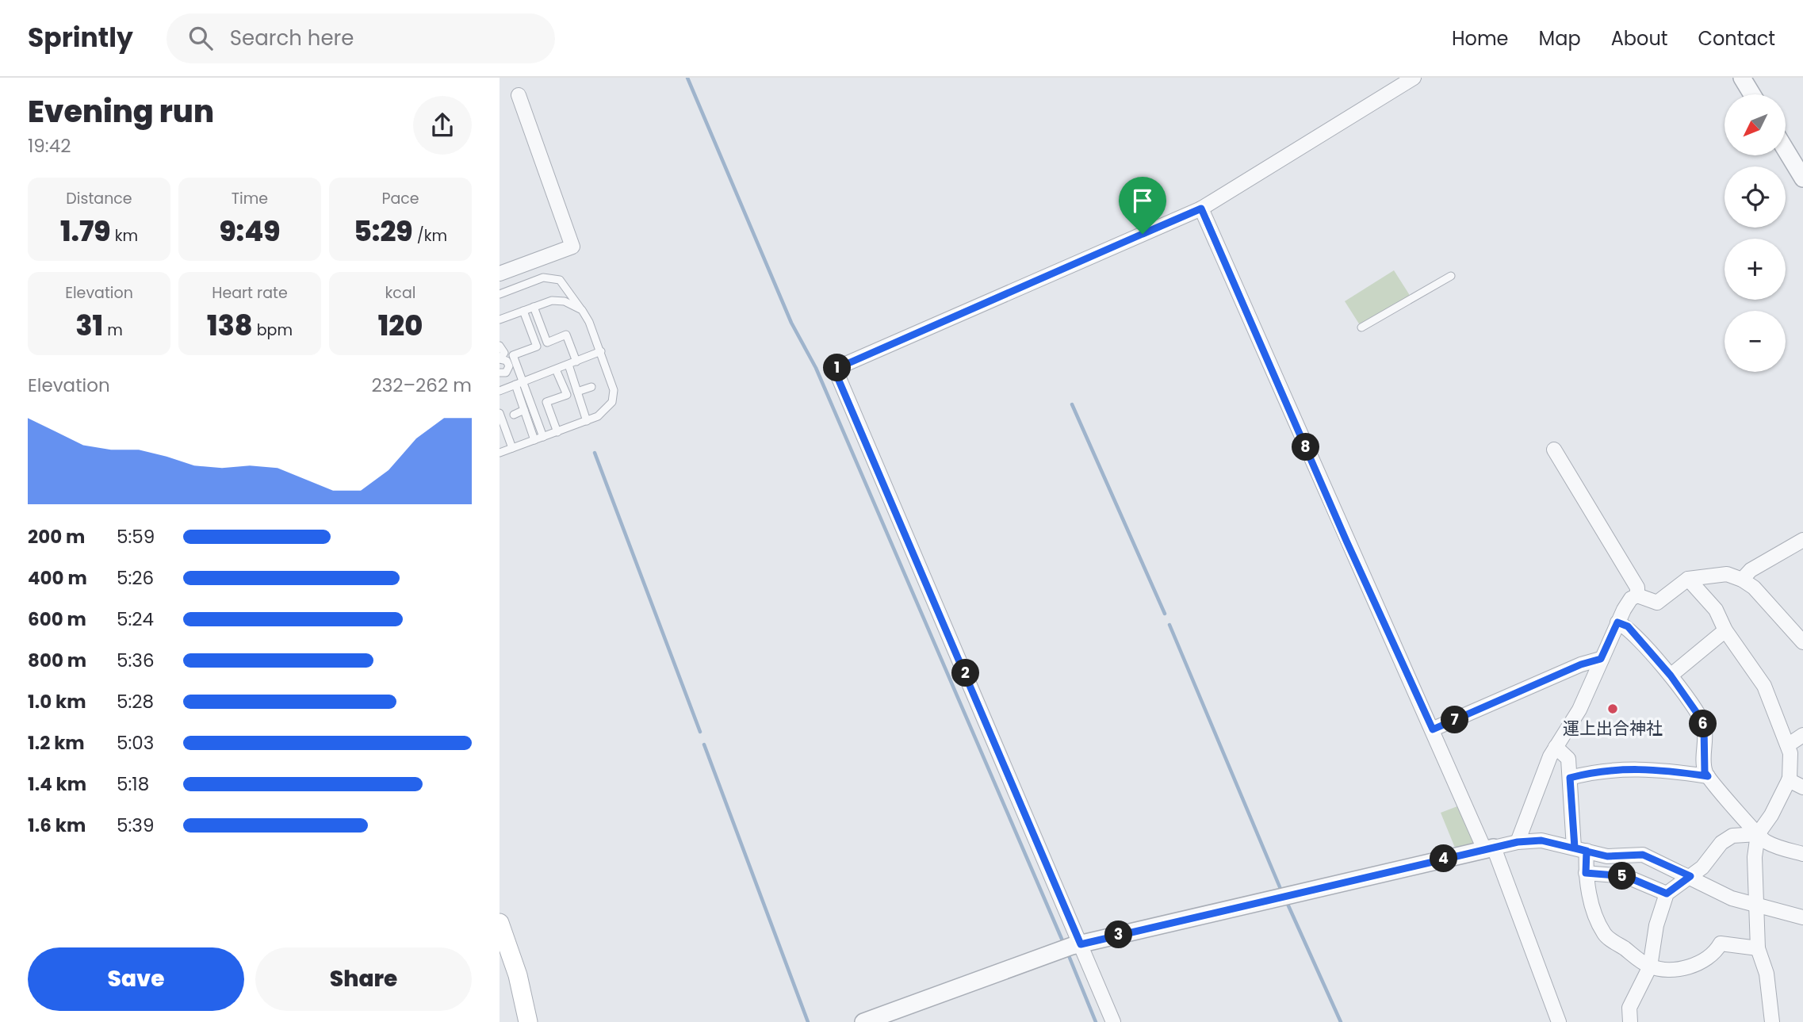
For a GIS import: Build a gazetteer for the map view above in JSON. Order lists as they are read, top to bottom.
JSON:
{
  "places": ["運上出合神社"],
  "north": "bottom left",
  "page": {
    "header": "Sprintly",
    "search": "Search here",
    "nav": [
      "Home",
      "Map",
      "About",
      "Contact"
    ],
    "heading": ["Evening run", "19:42"],
    "map_buttons": ["+", "−"],
    "stats": [
      ["Distance", "1.79 km"],
      ["Time", "9:49"],
      ["Pace", "5:29 /km"],
      ["Elevation", "31 m"],
      ["Heart rate", "138 bpm"],
      ["kcal", "120"]
    ],
    "pins": [
      "1",
      "8",
      "2",
      "7",
      "6",
      "4",
      "5",
      "3"
    ],
    "chart": ["Elevation", "232–262 m"],
    "list": [
      {
        "name": "200 m",
        "note": "5:59"
      },
      {
        "name": "400 m",
        "note": "5:26"
      },
      {
        "name": "600 m",
        "note": "5:24"
      },
      {
        "name": "800 m",
        "note": "5:36"
      },
      {
        "name": "1.0 km",
        "note": "5:28"
      },
      {
        "name": "1.2 km",
        "note": "5:03"
      },
      {
        "name": "1.4 km",
        "note": "5:18"
      },
      {
        "name": "1.6 km",
        "note": "5:39"
      }
    ],
    "buttons": ["Save", "Share"]
  }
}
